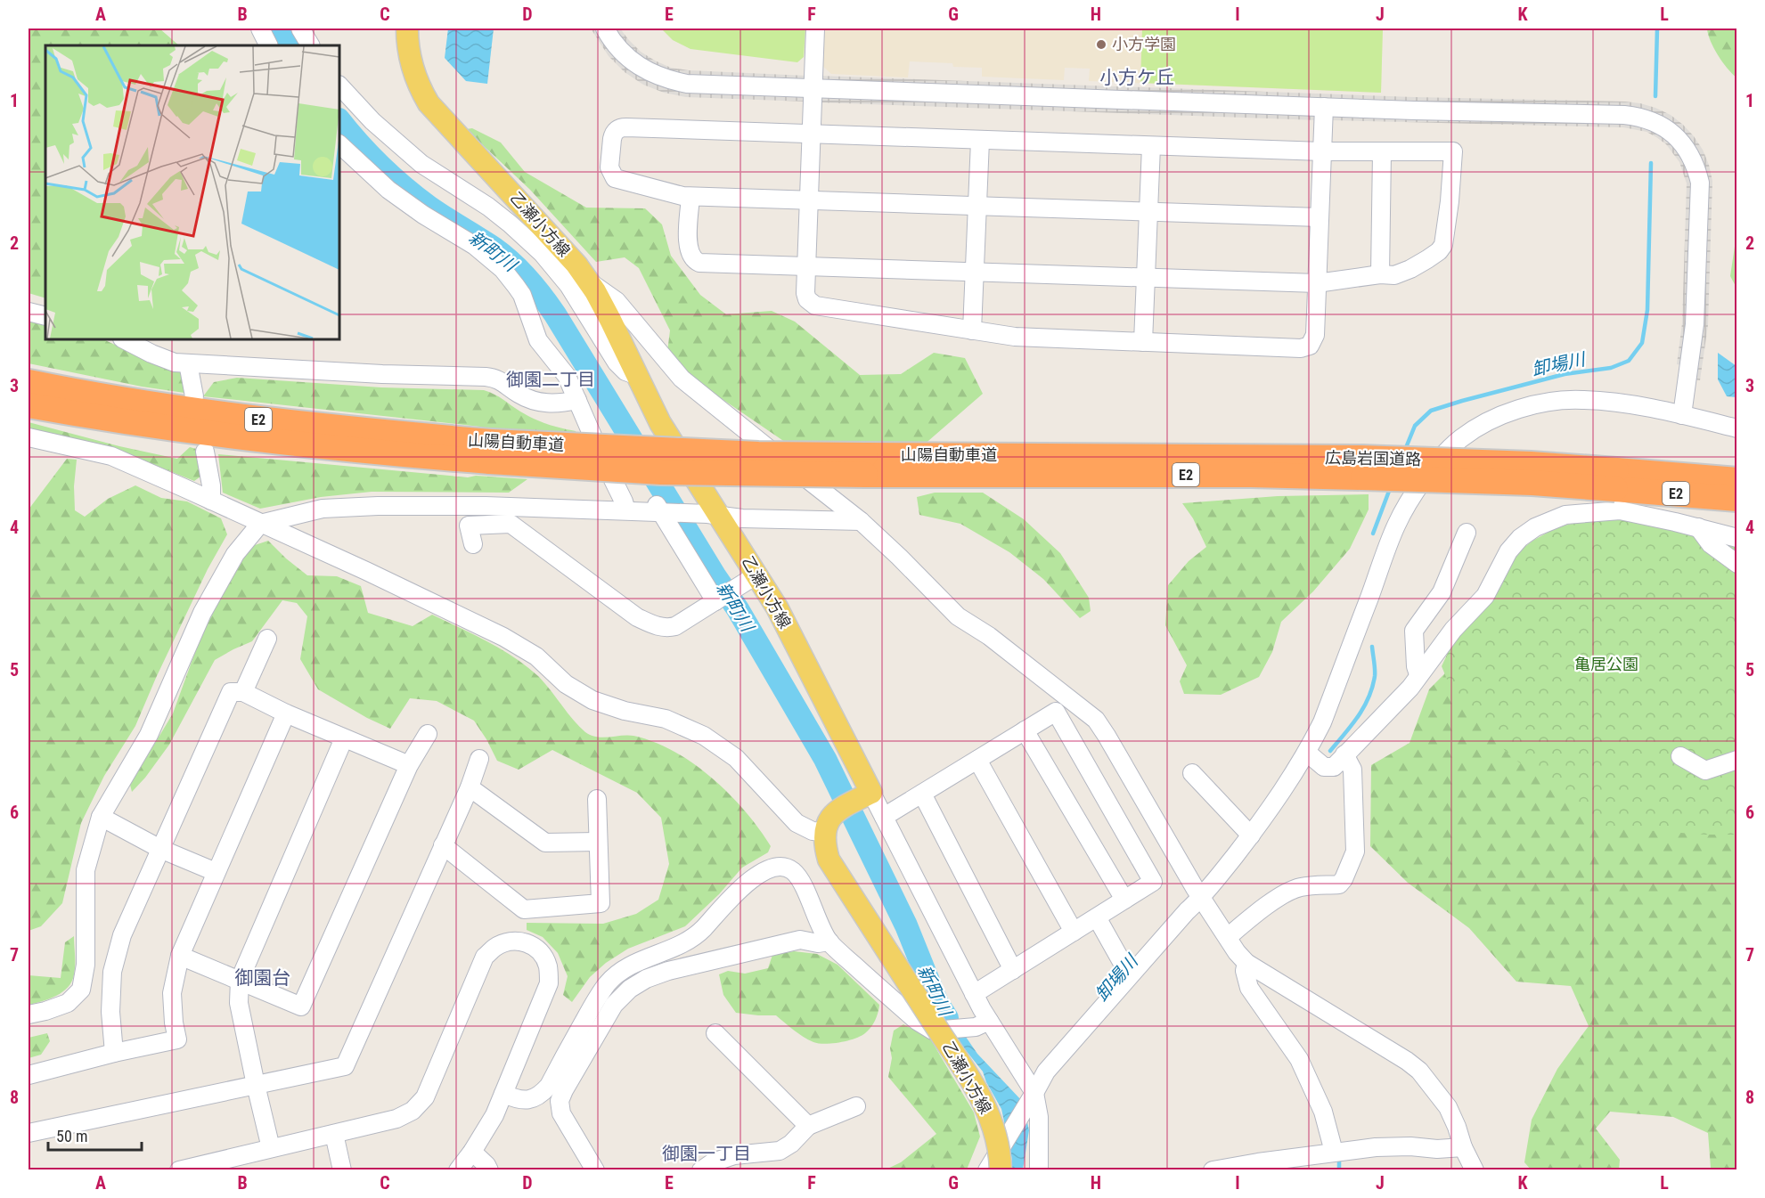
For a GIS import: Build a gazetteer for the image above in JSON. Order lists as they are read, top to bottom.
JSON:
{
  "streets": {
    "highway": ["E2", "山陽自動車道", "広島岩国道路"],
    "main road": ["乙瀬小方線"]
  },
  "crossings": [
    ["山陽自動車道", "広島岩国道路"]
  ],
  "districts": [
    "小方ケ丘",
    "御園二丁目",
    "御園台",
    "御園一丁目"
  ],
  "water": ["新町川", "卸場川"],
  "parks": ["亀居公園"],
  "places": ["小方学園"],
  "scale_bar": "50 m",
  "grid": {
    "columns": [
      "A",
      "B",
      "C",
      "D",
      "E",
      "F",
      "G",
      "H",
      "I",
      "J",
      "K",
      "L"
    ],
    "rows": [
      "1",
      "2",
      "3",
      "4",
      "5",
      "6",
      "7",
      "8"
    ]
  }
}
